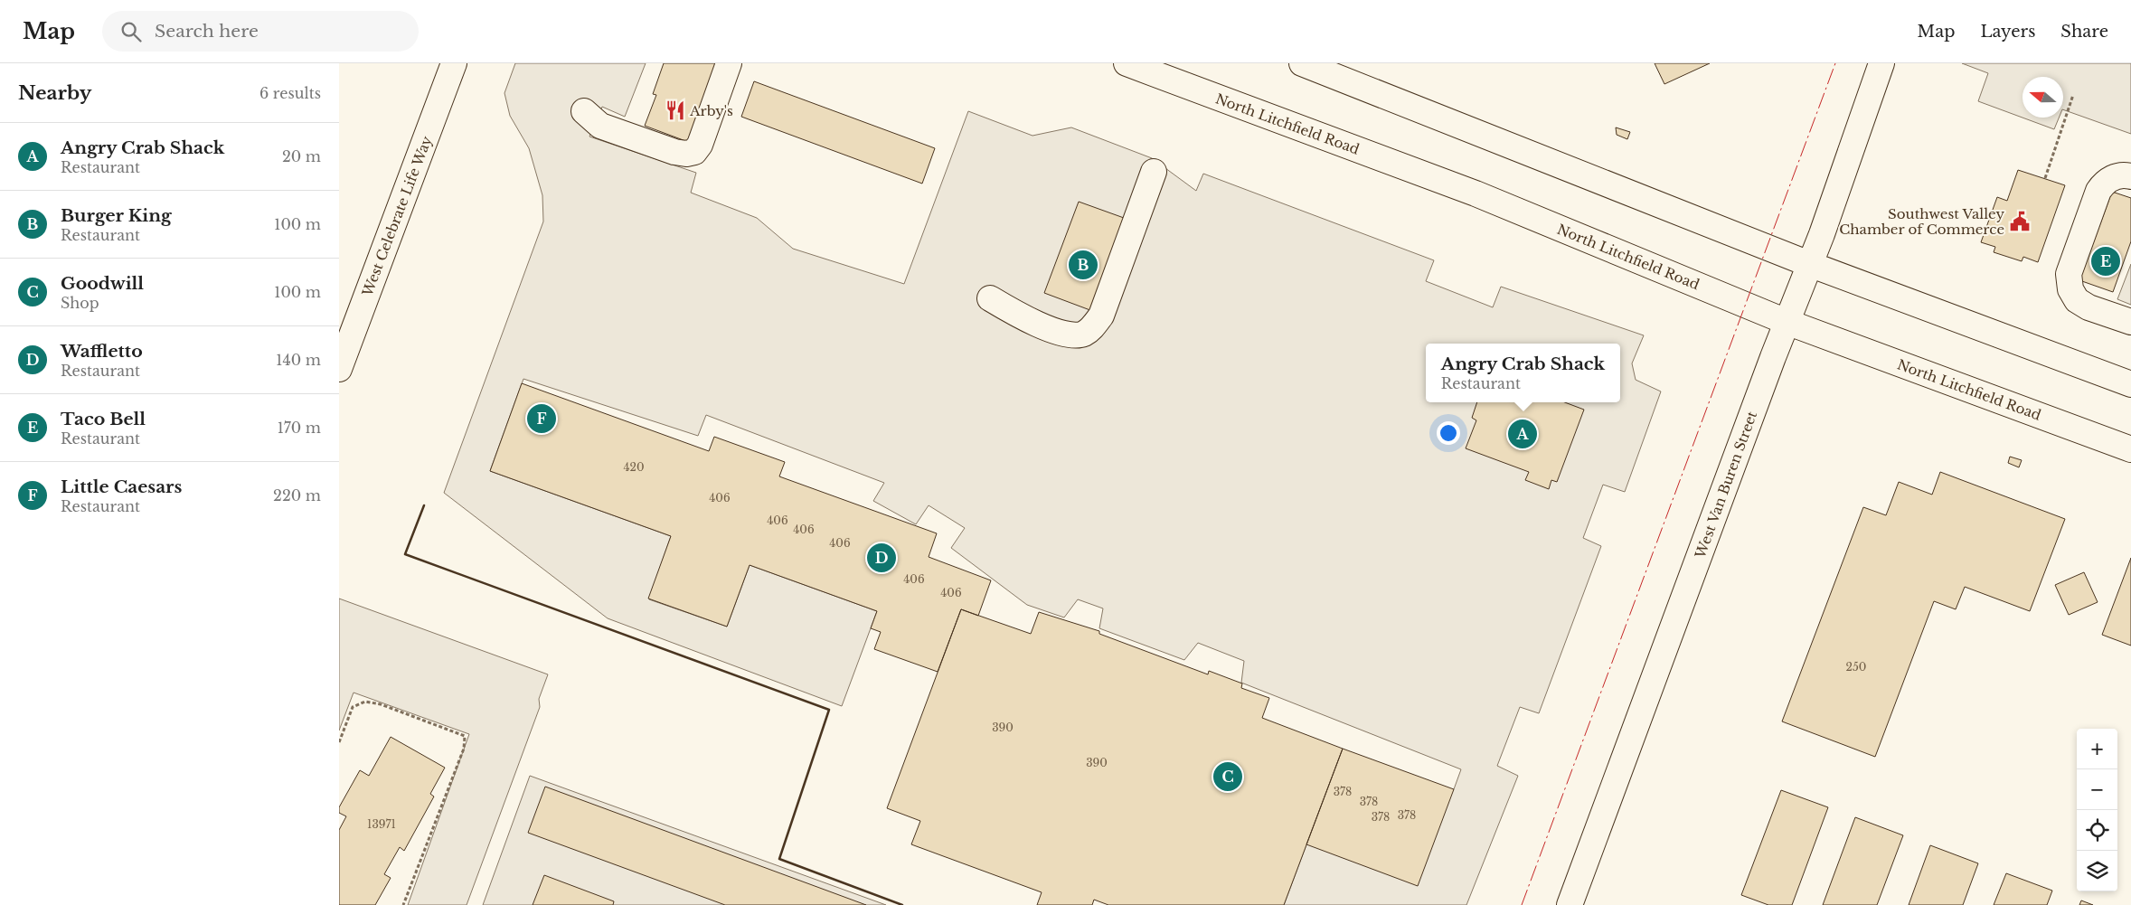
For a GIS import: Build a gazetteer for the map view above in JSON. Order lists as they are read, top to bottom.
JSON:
{
  "streets": {
    "main road": ["North Litchfield Road", "West Celebrate Life Way", "West Van Buren Street"]
  },
  "crossings": [
    ["North Litchfield Road", "West Van Buren Street"]
  ],
  "places": {
    "restaurant": ["Arby's"],
    "public building": ["Southwest Valley Chamber of Commerce"]
  },
  "house_numbers": [
    "420",
    "406",
    "406",
    "406",
    "406",
    "406",
    "406",
    "250",
    "390",
    "390",
    "378",
    "378",
    "378",
    "378",
    "13971"
  ],
  "north": "left",
  "page": {
    "header": "Map",
    "search": "Search here",
    "nav": ["Map", "Layers", "Share"],
    "heading": ["Nearby", "6 results"],
    "list": [
      {
        "mark": "A",
        "name": "Angry Crab Shack",
        "note": "Restaurant",
        "value": "20 m"
      },
      {
        "mark": "B",
        "name": "Burger King",
        "note": "Restaurant",
        "value": "100 m"
      },
      {
        "mark": "C",
        "name": "Goodwill",
        "note": "Shop",
        "value": "100 m"
      },
      {
        "mark": "D",
        "name": "Waffletto",
        "note": "Restaurant",
        "value": "140 m"
      },
      {
        "mark": "E",
        "name": "Taco Bell",
        "note": "Restaurant",
        "value": "170 m"
      },
      {
        "mark": "F",
        "name": "Little Caesars",
        "note": "Restaurant",
        "value": "220 m"
      }
    ],
    "pins": [
      "E",
      "B",
      "F",
      "A",
      "D",
      "C"
    ],
    "popup": ["Angry Crab Shack", "Restaurant"],
    "map_buttons": ["+", "−"]
  }
}
